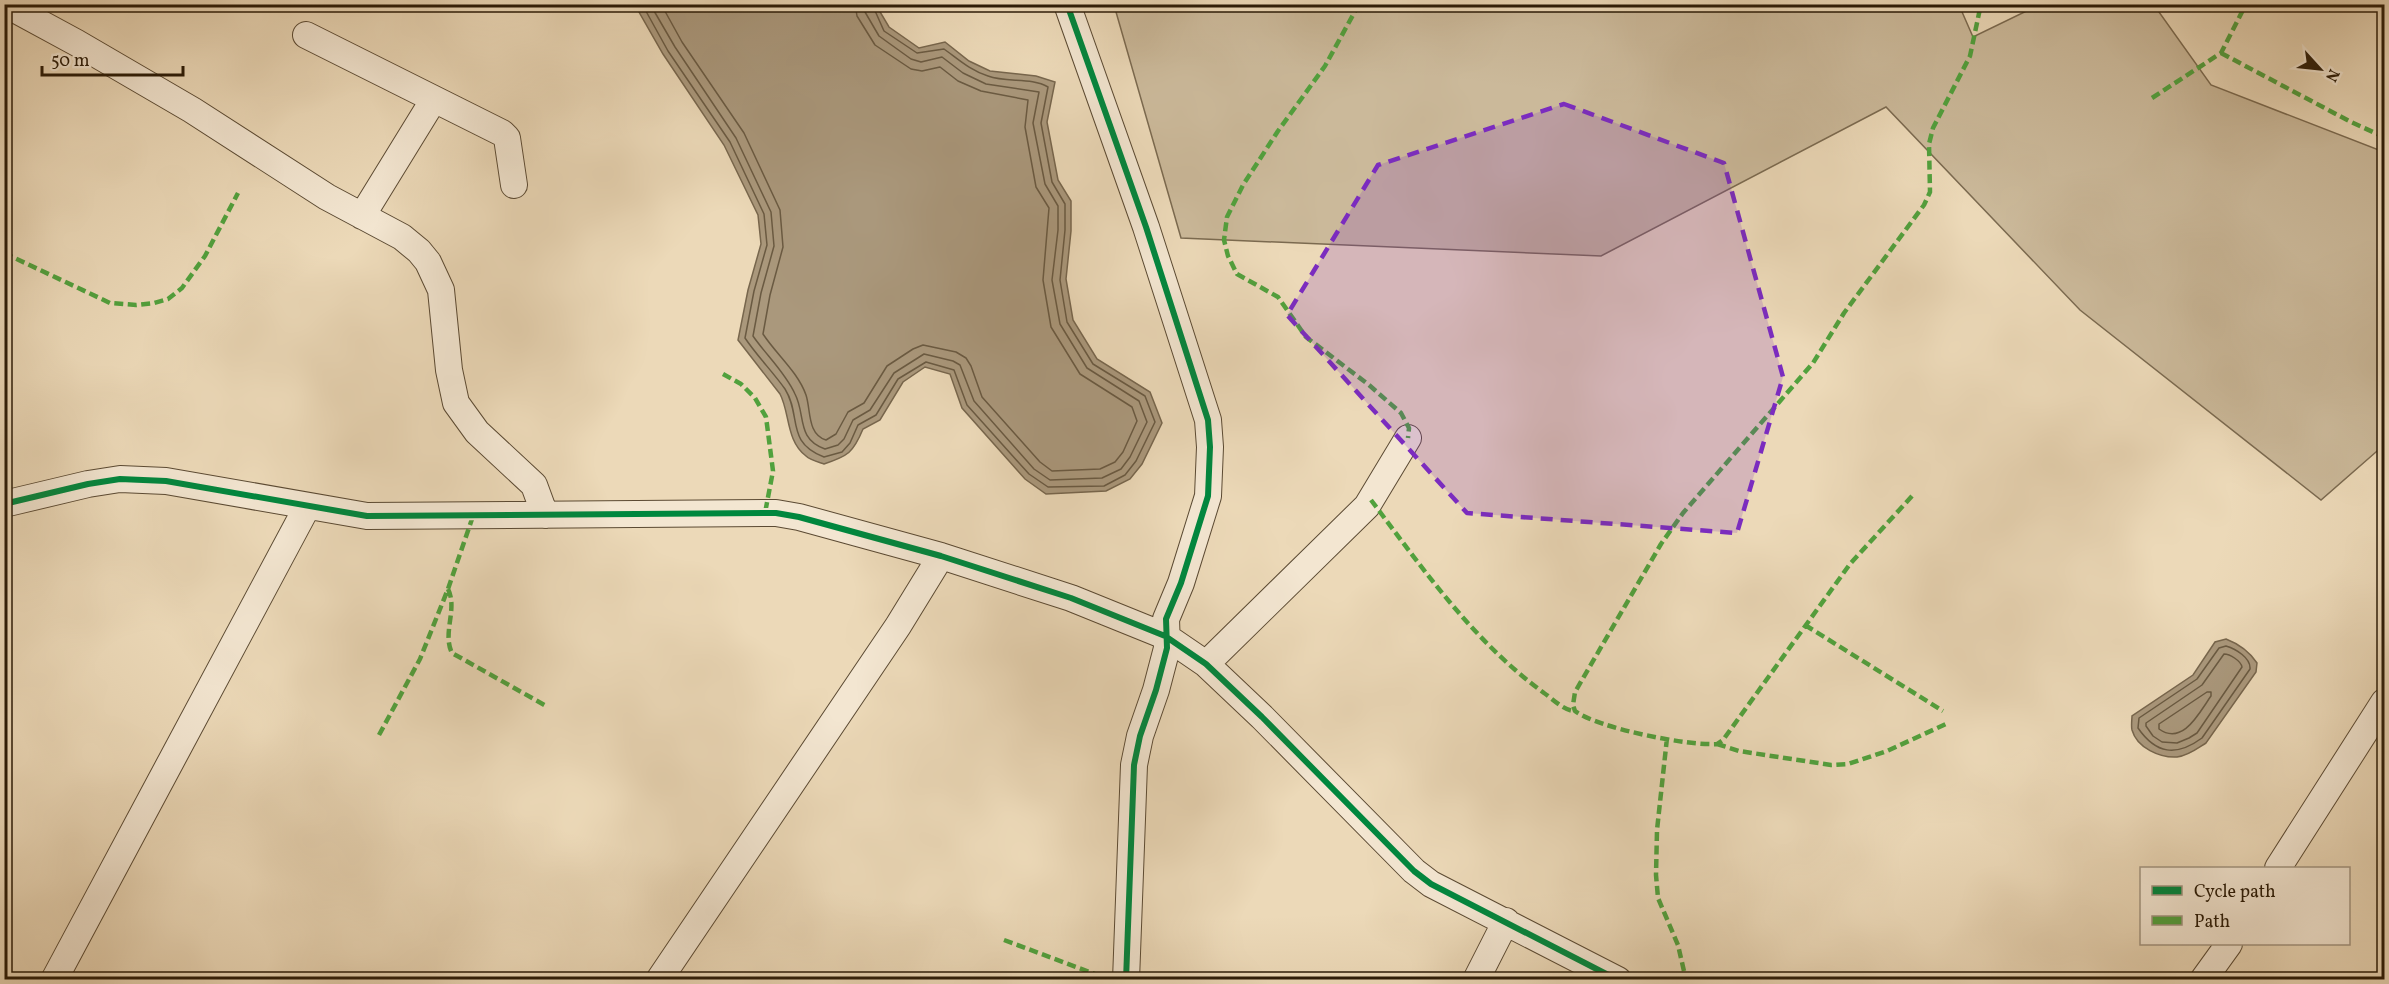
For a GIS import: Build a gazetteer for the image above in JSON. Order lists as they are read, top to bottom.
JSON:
{
  "legend": ["Cycle path", "Path"],
  "scale_bar": "50 m",
  "north": "bottom right"
}
